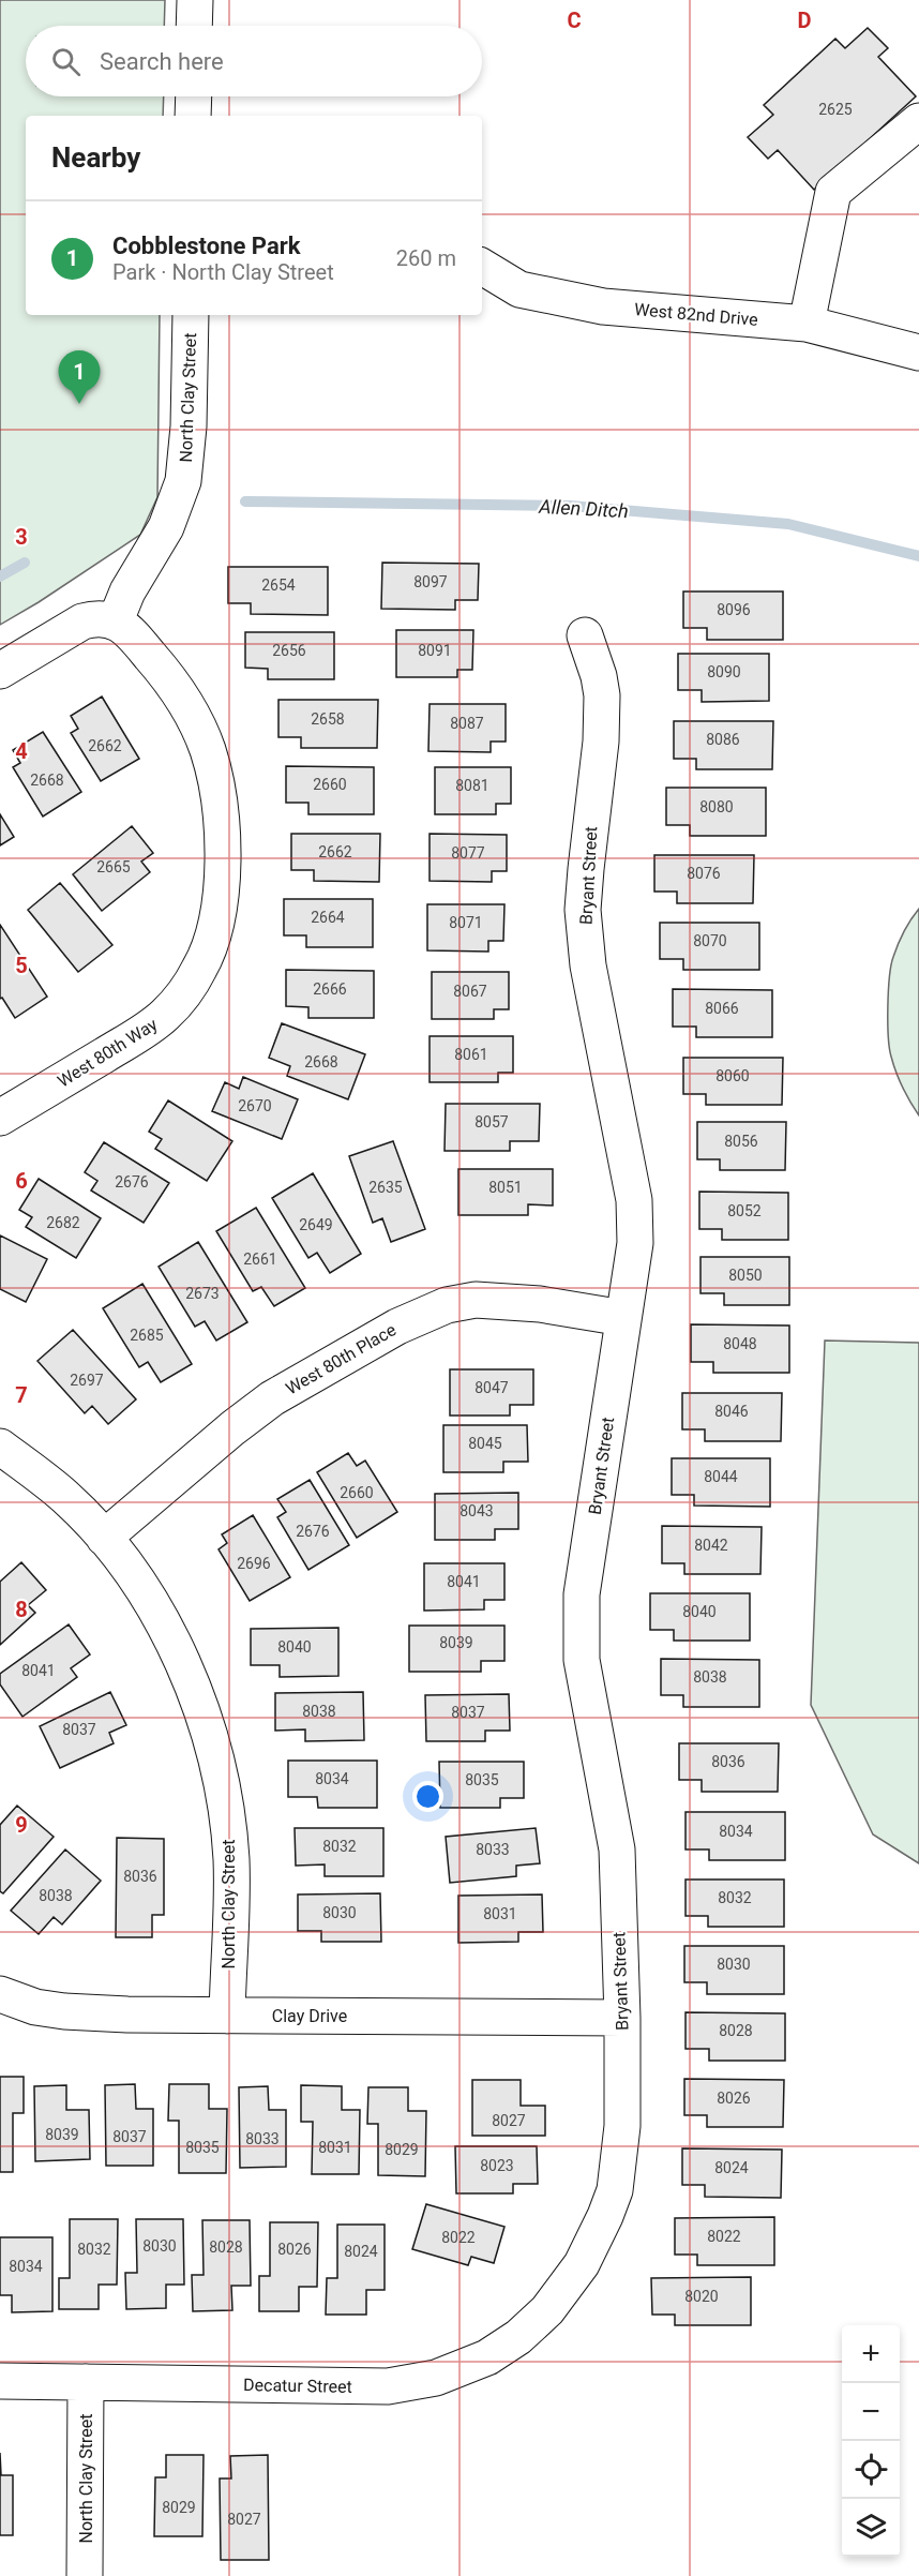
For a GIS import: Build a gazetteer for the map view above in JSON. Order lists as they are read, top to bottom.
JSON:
{
  "streets": {
    "street": [
      "West 82nd Drive",
      "North Clay Street",
      "Bryant Street",
      "West 80th Way",
      "West 80th Place",
      "Clay Drive",
      "Decatur Street"
    ]
  },
  "crossings": [
    ["North Clay Street", "West 80th Way"],
    ["North Clay Street", "West 80th Place"],
    ["North Clay Street", "Clay Drive"],
    ["North Clay Street", "Decatur Street"],
    ["Bryant Street", "West 80th Place"],
    ["Bryant Street", "Clay Drive"],
    ["Bryant Street", "Decatur Street"]
  ],
  "water": ["Allen Ditch"],
  "house_numbers": [
    "2625",
    "8097",
    "2654",
    "8096",
    "2656",
    "8091",
    "8090",
    "2658",
    "8087",
    "8086",
    "2662",
    "2668",
    "2660",
    "8081",
    "8080",
    "2662",
    "8077",
    "2665",
    "8076",
    "2664",
    "8071",
    "8070",
    "2666",
    "8067",
    "8066",
    "8061",
    "2668",
    "8060",
    "2670",
    "8057",
    "8056",
    "2676",
    "2635",
    "8051",
    "8052",
    "2682",
    "2649",
    "2661",
    "8050",
    "2673",
    "2685",
    "8048",
    "2697",
    "8047",
    "8046",
    "8045",
    "8044",
    "2660",
    "8043",
    "2676",
    "8042",
    "2696",
    "8041",
    "8040",
    "8039",
    "8040",
    "8041",
    "8038",
    "8038",
    "8037",
    "8037",
    "8036",
    "8034",
    "8035",
    "8034",
    "8032",
    "8033",
    "8036",
    "8038",
    "8032",
    "8030",
    "8031",
    "8030",
    "8028",
    "8026",
    "8027",
    "8039",
    "8037",
    "8033",
    "8035",
    "8031",
    "8029",
    "8023",
    "8024",
    "8022",
    "8022",
    "8030",
    "8028",
    "8032",
    "8026",
    "8024",
    "8034",
    "8020",
    "8029",
    "8027"
  ],
  "page": {
    "search": "Search here",
    "heading": "Nearby",
    "list": [
      {
        "mark": "1",
        "name": "Cobblestone Park",
        "note": "Park · North Clay Street",
        "value": "260 m"
      }
    ],
    "pins": "1",
    "map_buttons": ["+", "−"]
  },
  "grid": {
    "columns": ["C", "D"],
    "rows": [
      "3",
      "4",
      "5",
      "6",
      "7",
      "8",
      "9"
    ]
  }
}
